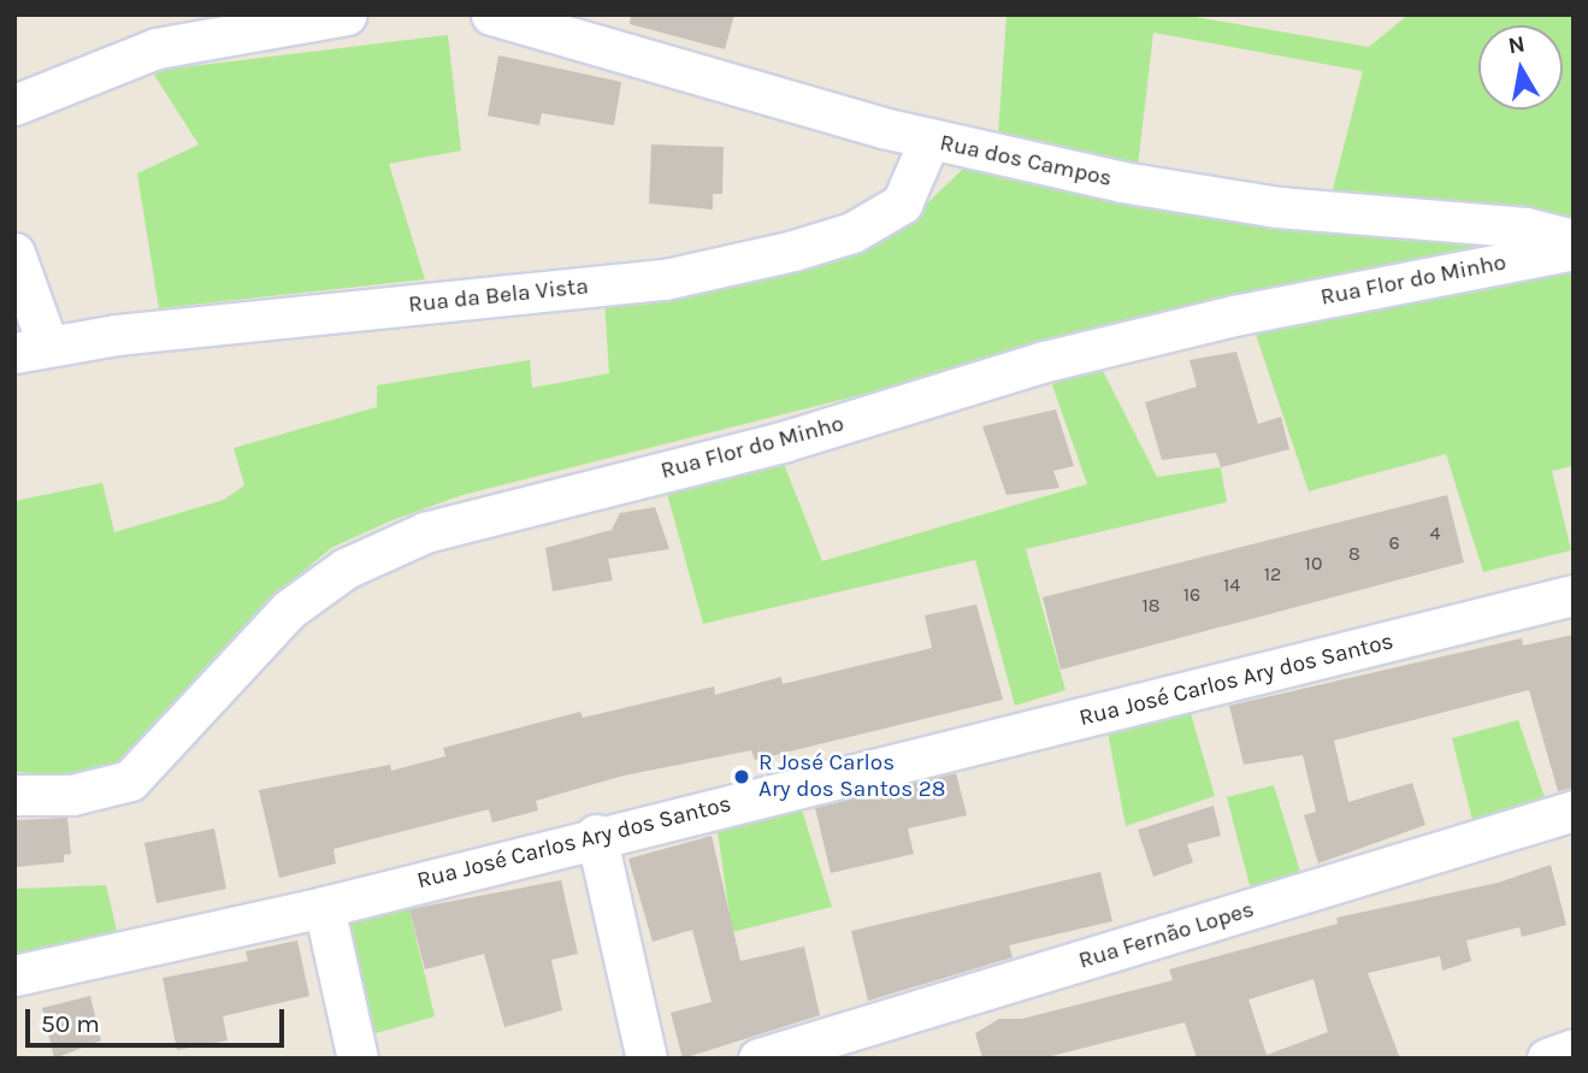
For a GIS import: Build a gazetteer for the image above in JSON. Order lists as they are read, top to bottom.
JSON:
{
  "streets": {
    "street": [
      "Rua dos Campos",
      "Rua Flor do Minho",
      "Rua da Bela Vista",
      "Rua José Carlos Ary dos Santos",
      "Rua Fernão Lopes"
    ]
  },
  "crossings": [
    ["Rua dos Campos", "Rua da Bela Vista"]
  ],
  "places": ["R José Carlos Ary dos Santos 28"],
  "house_numbers": [
    "4",
    "6",
    "8",
    "10",
    "12",
    "14",
    "16",
    "18"
  ],
  "scale_bar": "50 m",
  "north": "top"
}
